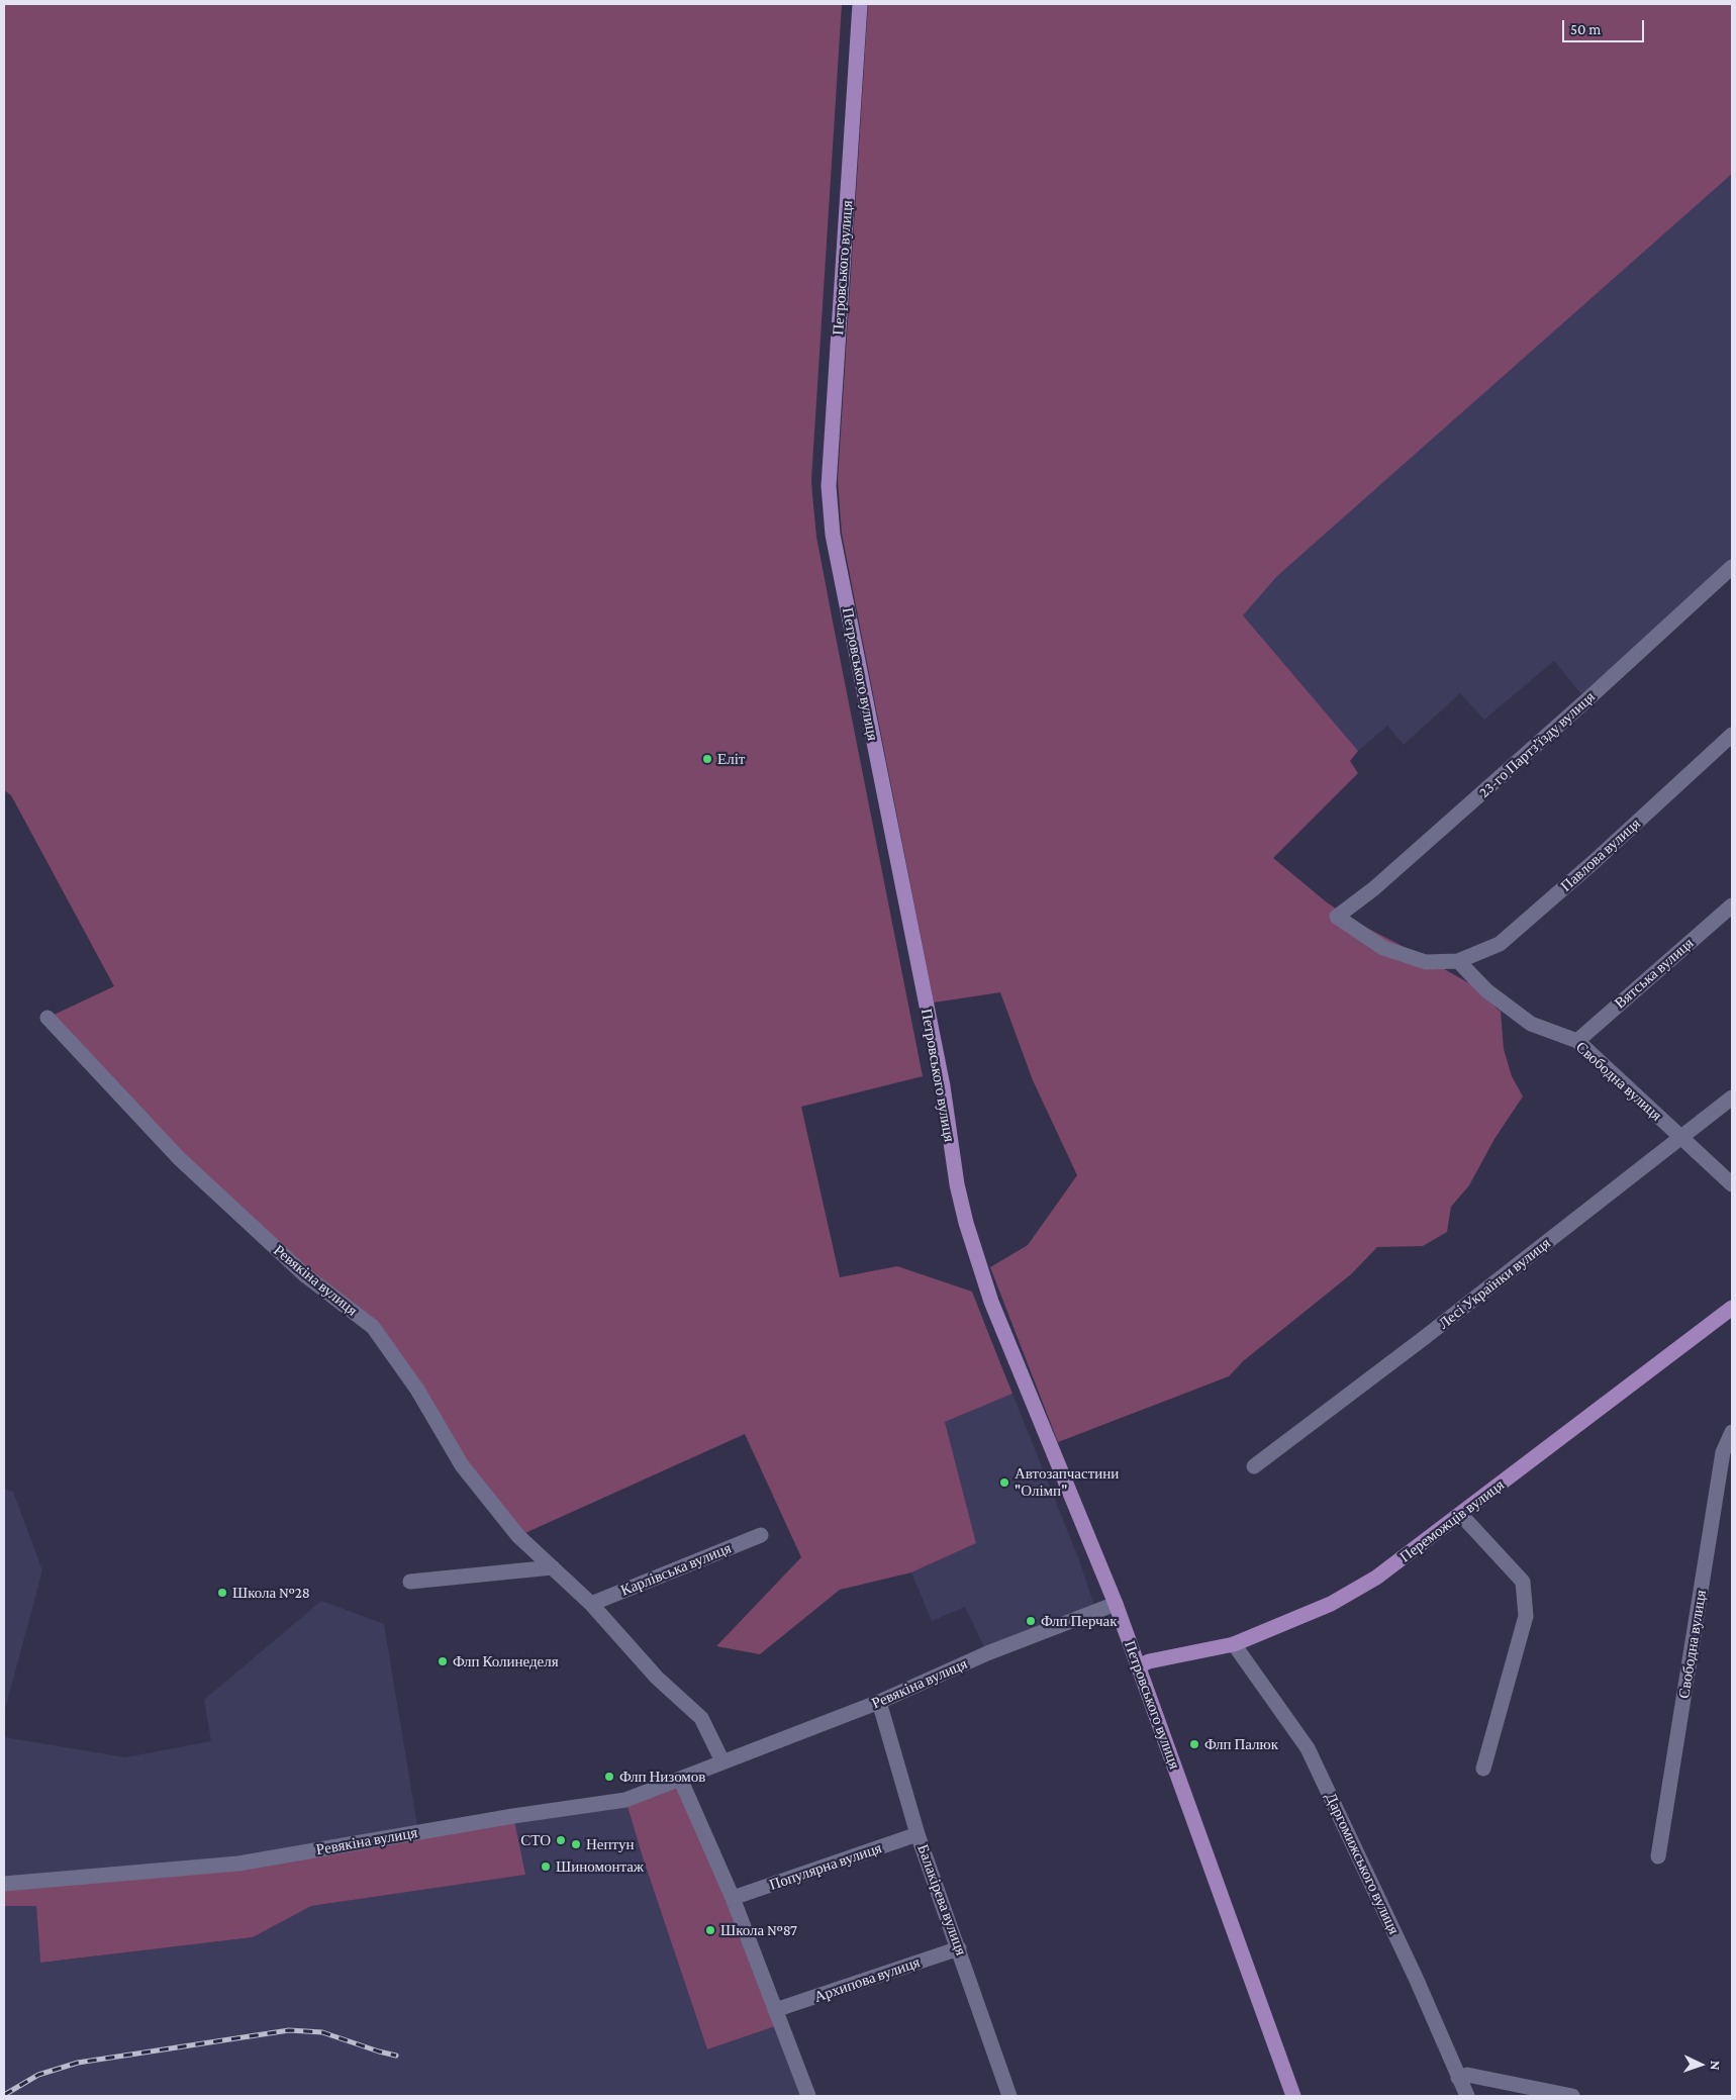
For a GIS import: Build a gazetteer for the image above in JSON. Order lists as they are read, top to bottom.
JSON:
{
  "streets": {
    "main road": ["Петровського вулиця", "Переможців вулиця"],
    "street": [
      "23-го Партз’їзду вулиця",
      "Павлова вулиця",
      "Вятська вулиця",
      "Свободна вулиця",
      "Ревякіна вулиця",
      "Лесі Українки вулиця",
      "Карлівська вулиця",
      "Даргомижського вулиця",
      "Популярна вулиця",
      "Балакірева вулиця",
      "Архипова вулиця"
    ]
  },
  "crossings": [
    ["Петровського вулиця", "Ревякіна вулиця"],
    ["Петровського вулиця", "Переможців вулиця"],
    ["23-го Партз’їзду вулиця", "Павлова вулиця"],
    ["23-го Партз’їзду вулиця", "Свободна вулиця"],
    ["Павлова вулиця", "Свободна вулиця"],
    ["Вятська вулиця", "Свободна вулиця"],
    ["Свободна вулиця", "Лесі Українки вулиця"],
    ["Ревякіна вулиця", "Карлівська вулиця"],
    ["Ревякіна вулиця", "Балакірева вулиця"],
    ["Переможців вулиця", "Даргомижського вулиця"],
    ["Популярна вулиця", "Балакірева вулиця"],
    ["Балакірева вулиця", "Архипова вулиця"]
  ],
  "places": [
    "Еліт",
    "Автозапчастини \"Олімп\"",
    "Школа №28",
    "Флп Перчак",
    "Флп Колинеделя",
    "Флп Палюк",
    "Флп Низомов",
    "СТО",
    "Нептун",
    "Шиномонтаж",
    "Школа №87"
  ],
  "scale_bar": "50 m",
  "north": "right"
}
